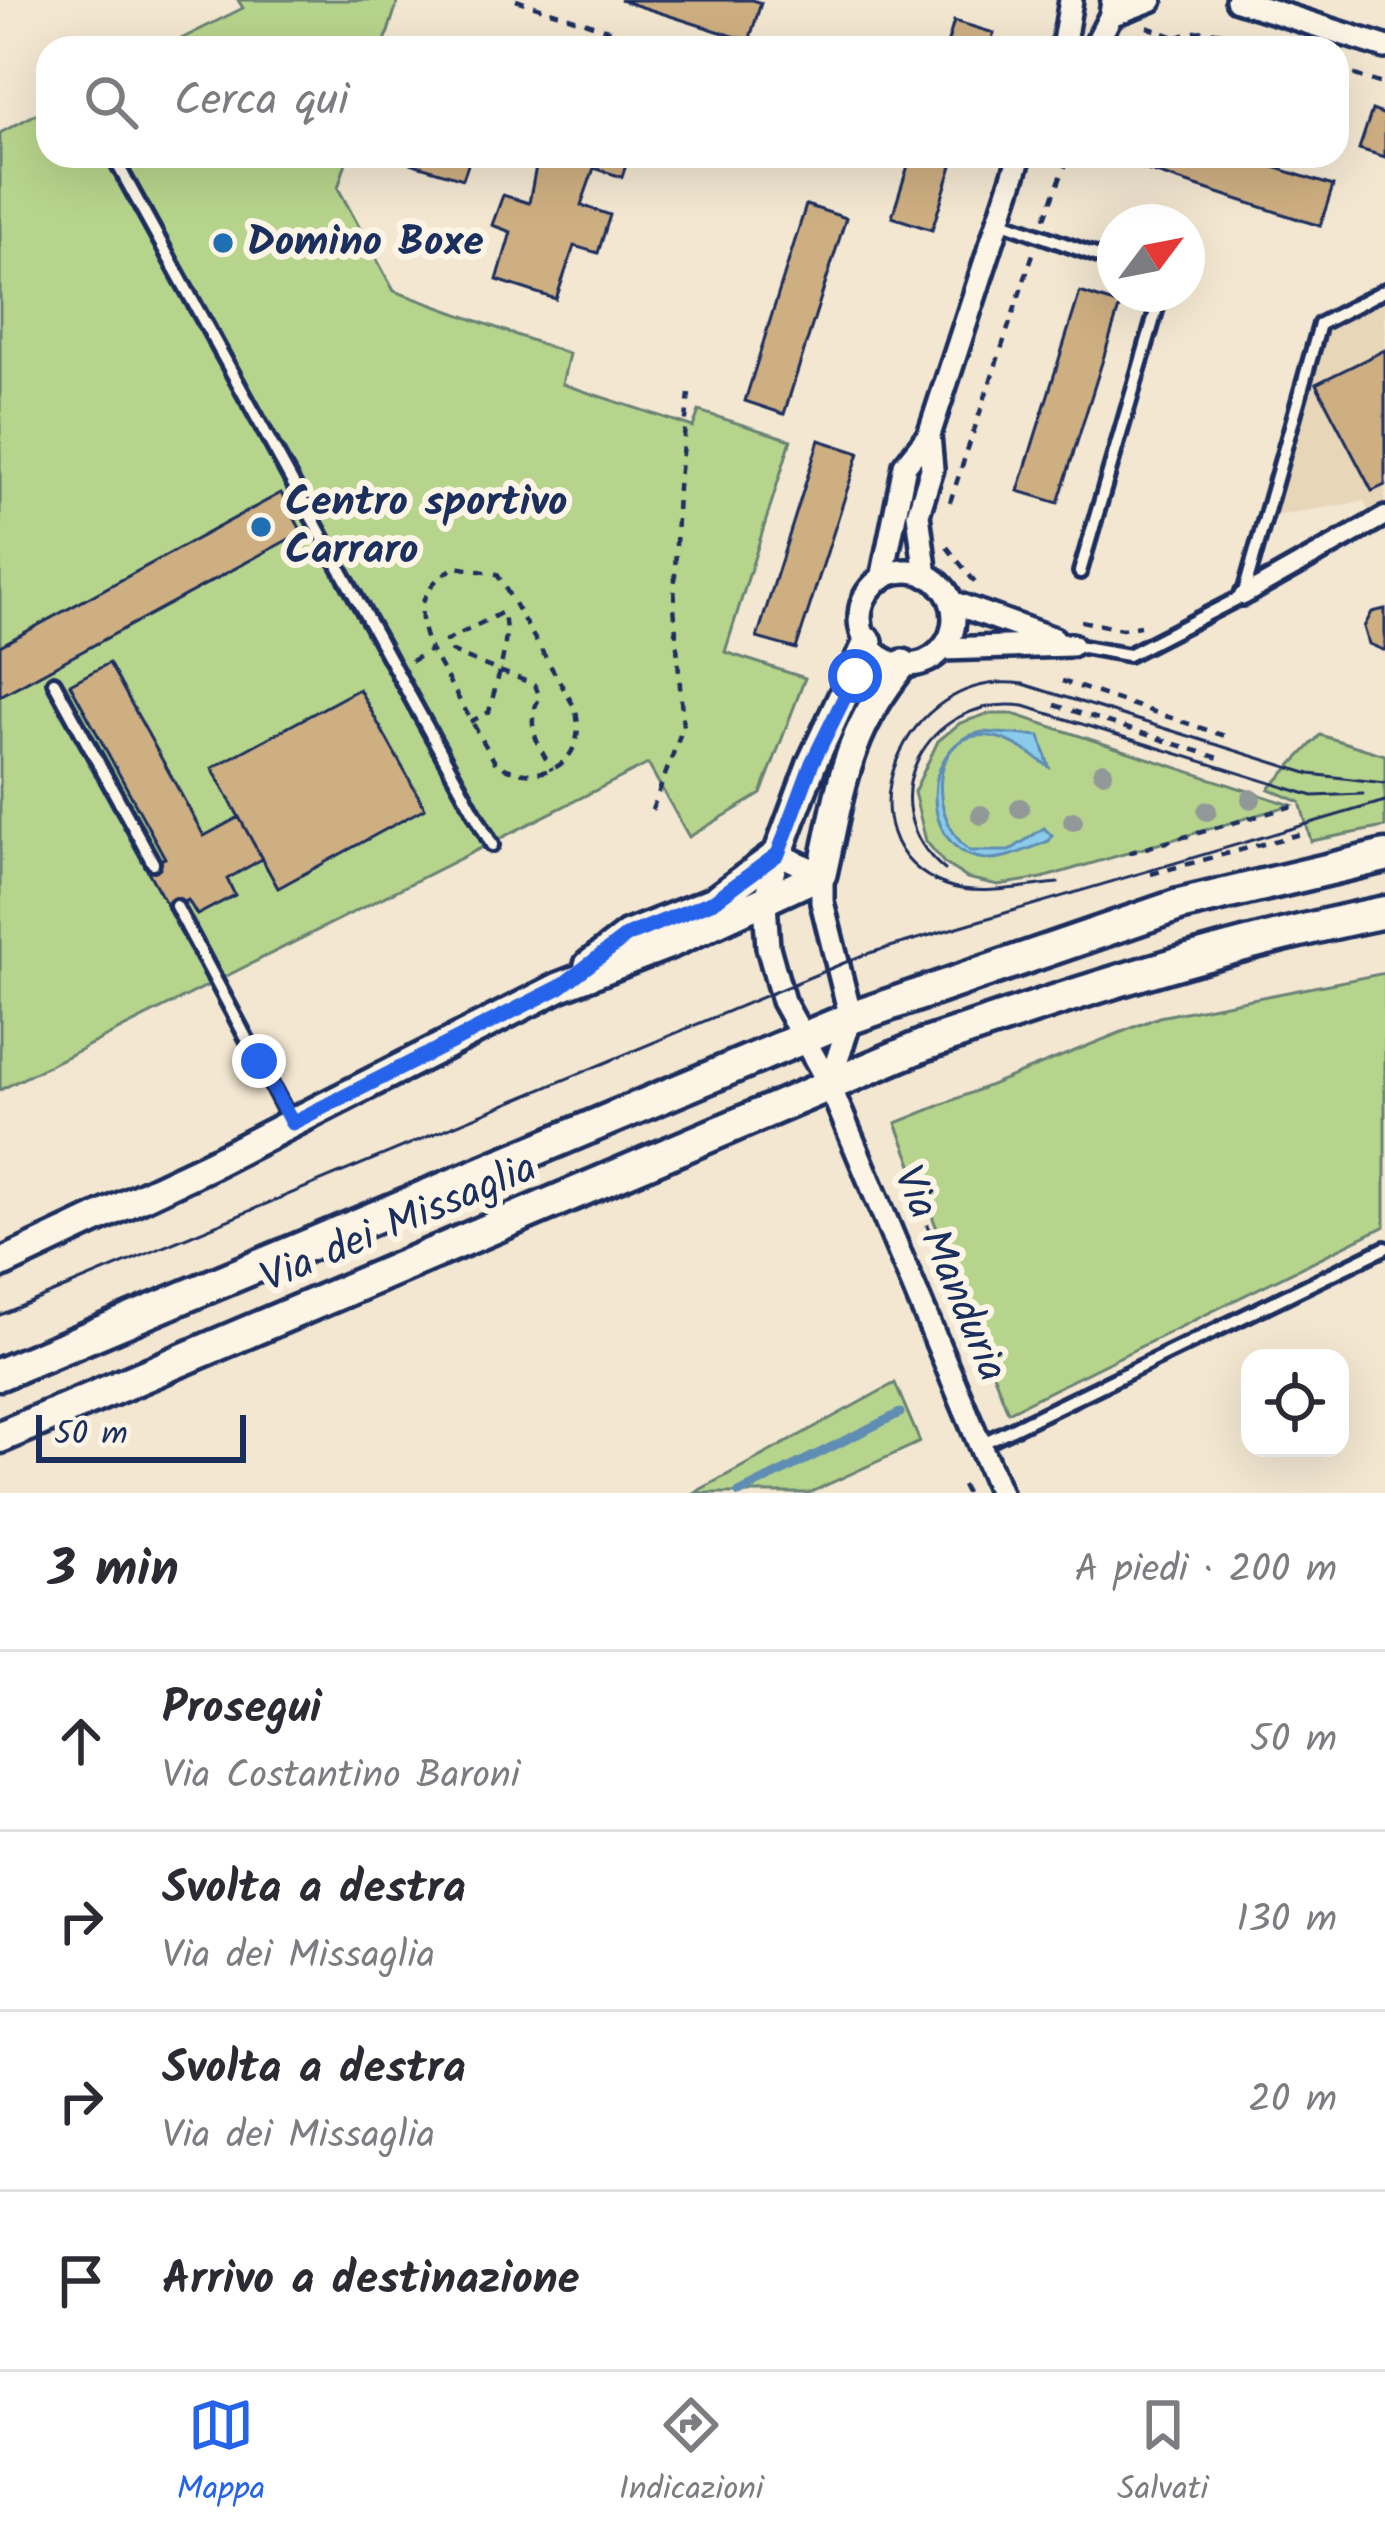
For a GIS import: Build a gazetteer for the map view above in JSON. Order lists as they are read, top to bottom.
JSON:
{
  "streets": {
    "main road": ["Via dei Missaglia"],
    "street": ["Via Manduria"]
  },
  "crossings": [
    ["Via dei Missaglia", "Via Manduria"]
  ],
  "places": ["Domino Boxe", "Centro sportivo Carraro"],
  "scale_bar": "50 m",
  "north": "top right",
  "page": {
    "search": "Cerca qui",
    "scale": "50 m",
    "heading": ["3 min", "A piedi · 200 m"],
    "list": [
      ["Prosegui", "Via Costantino Baroni", "50 m"],
      ["Svolta a destra", "Via dei Missaglia", "130 m"],
      ["Svolta a destra", "Via dei Missaglia", "20 m"],
      "Arrivo a destinazione"
    ],
    "nav": ["Mappa", "Indicazioni", "Salvati"]
  }
}
